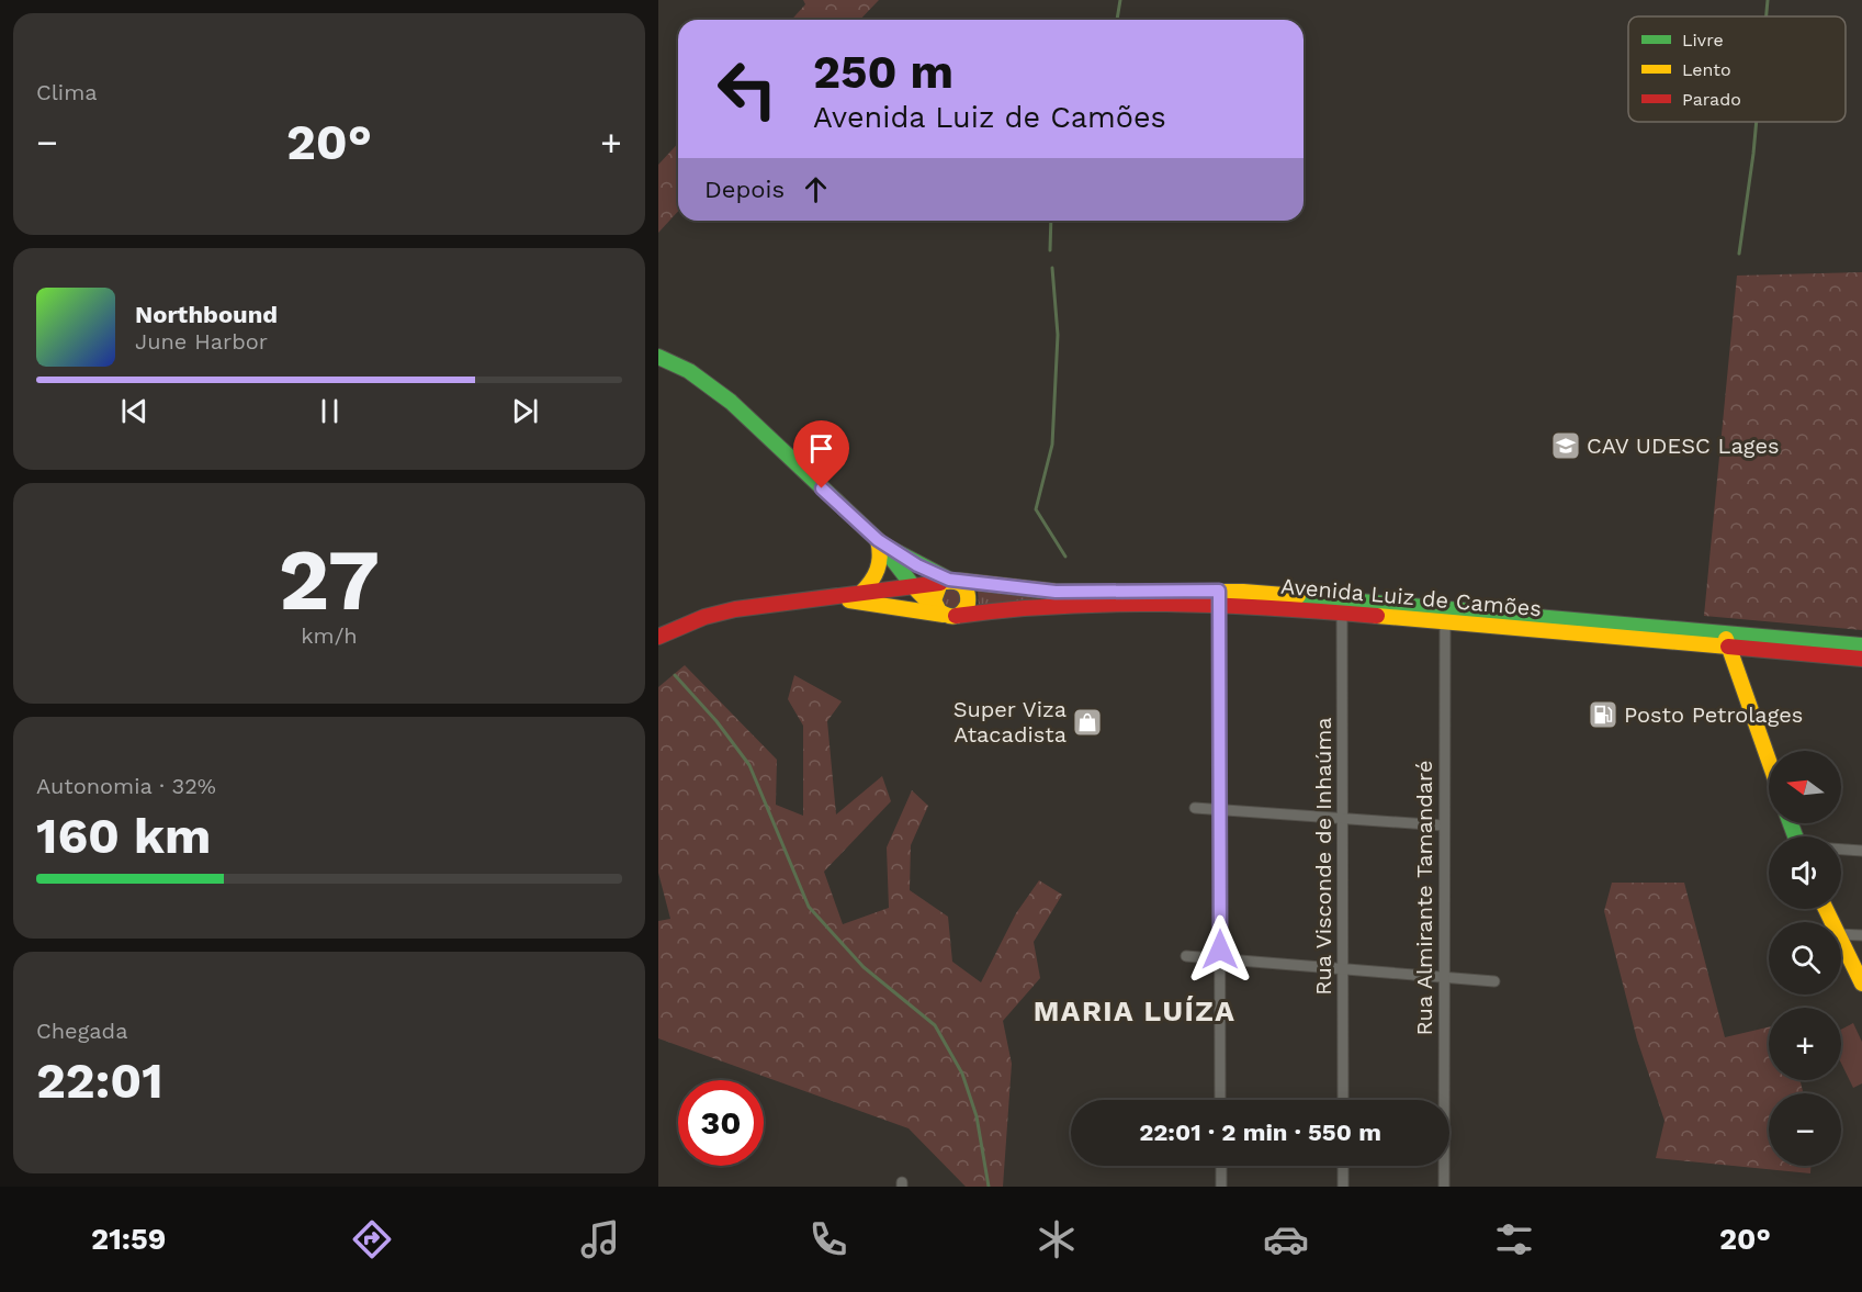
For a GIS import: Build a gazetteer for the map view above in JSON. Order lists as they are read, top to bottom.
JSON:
{
  "streets": {
    "main road": ["Avenida Luiz de Camões"],
    "street": ["Rua Visconde de Inhaúma", "Rua Almirante Tamandaré"]
  },
  "crossings": [
    ["Avenida Luiz de Camões", "Rua Visconde de Inhaúma"],
    ["Avenida Luiz de Camões", "Rua Almirante Tamandaré"]
  ],
  "districts": ["MARIA LUÍZA"],
  "places": {
    "school or university": ["CAV UDESC Lages"],
    "fuel station": ["Posto Petrolages"],
    "shop": ["Super Viza Atacadista"]
  },
  "legend": ["Livre", "Lento", "Parado"],
  "north": "left",
  "page": {
    "tile": [
      "Clima",
      ["27", "km/h"],
      ["Autonomia · 32%", "160 km"],
      ["Chegada", "22:01"]
    ],
    "turn": ["250 m", "Avenida Luiz de Camões"],
    "heat": ["−", "20°", "+"],
    "then": "Depois",
    "song": ["Northbound", "June Harbor"],
    "map_buttons": ["+", "−"],
    "limit": "30",
    "trip": "22:01 · 2 min · 550 m",
    "tabs": ["21:59", "20°"]
  }
}
